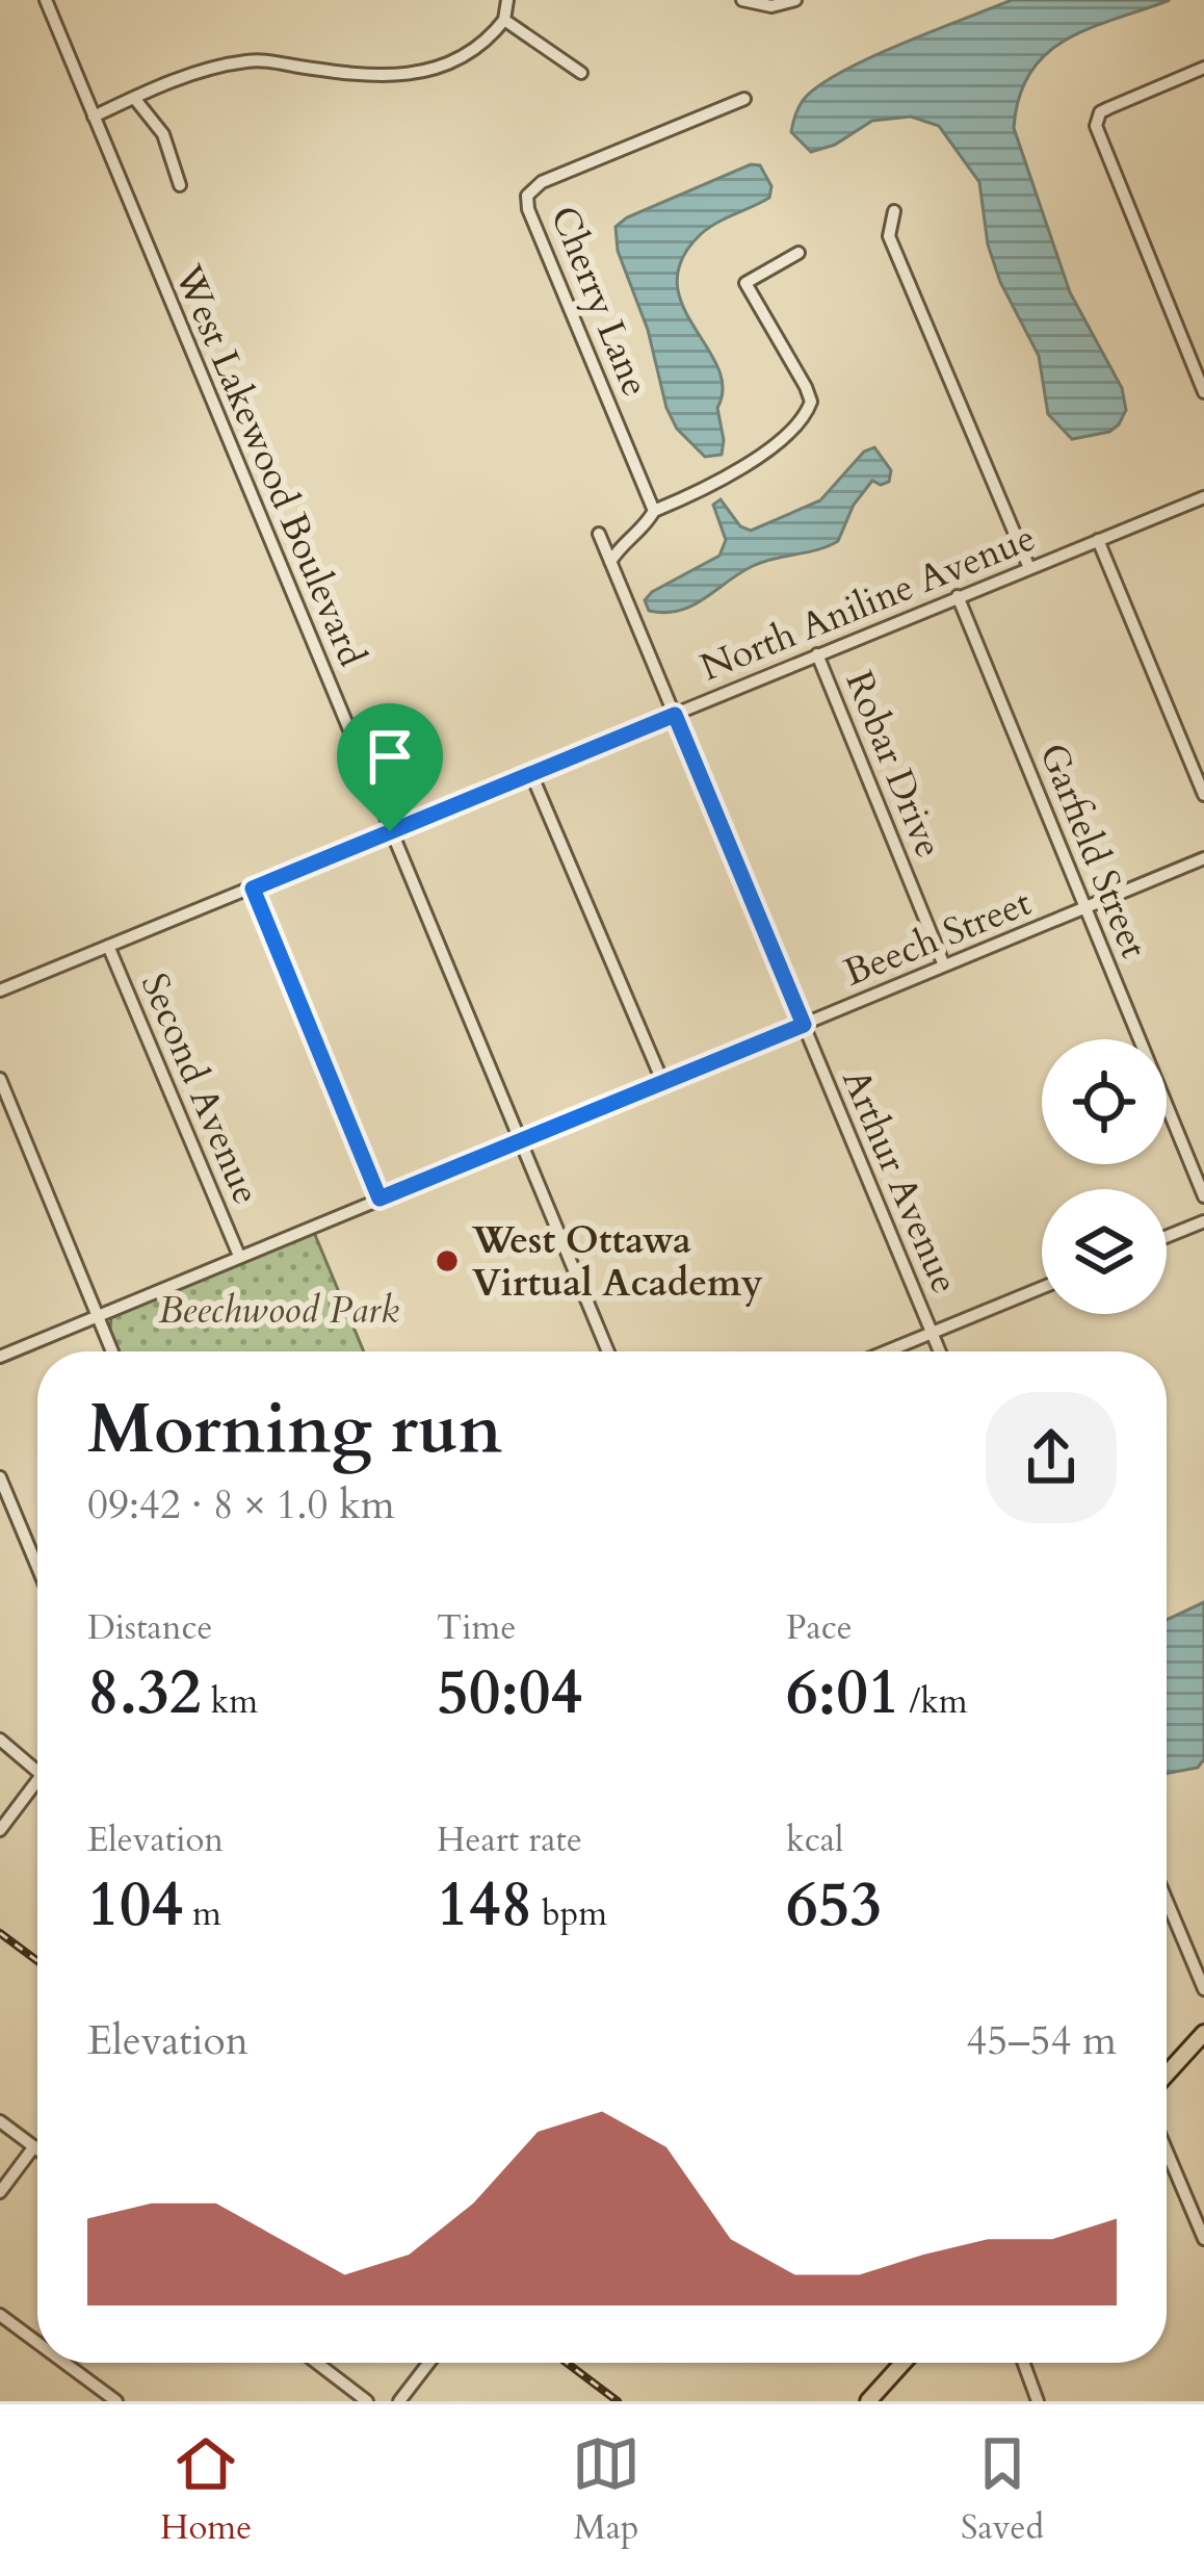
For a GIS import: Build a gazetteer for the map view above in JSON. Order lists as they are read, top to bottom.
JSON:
{
  "streets": {
    "street": [
      "Cherry Lane",
      "West Lakewood Boulevard",
      "North Aniline Avenue",
      "Robar Drive",
      "Garfield Street",
      "Beech Street",
      "Second Avenue",
      "Arthur Avenue"
    ]
  },
  "crossings": [
    ["West Lakewood Boulevard", "North Aniline Avenue"],
    ["West Lakewood Boulevard", "Beech Street"],
    ["North Aniline Avenue", "Robar Drive"],
    ["North Aniline Avenue", "Garfield Street"],
    ["North Aniline Avenue", "Second Avenue"],
    ["North Aniline Avenue", "Arthur Avenue"],
    ["Robar Drive", "Beech Street"],
    ["Garfield Street", "Beech Street"],
    ["Beech Street", "Second Avenue"],
    ["Beech Street", "Arthur Avenue"]
  ],
  "parks": ["Beechwood Park"],
  "places": ["West Ottawa Virtual Academy"],
  "page": {
    "heading": ["Morning run", "09:42 · 8 × 1.0 km"],
    "stats": [
      ["Distance", "8.32 km"],
      ["Time", "50:04"],
      ["Pace", "6:01 /km"],
      ["Elevation", "104 m"],
      ["Heart rate", "148 bpm"],
      ["kcal", "653"]
    ],
    "chart": ["Elevation", "45–54 m"],
    "tabs": ["Home", "Map", "Saved"]
  }
}
